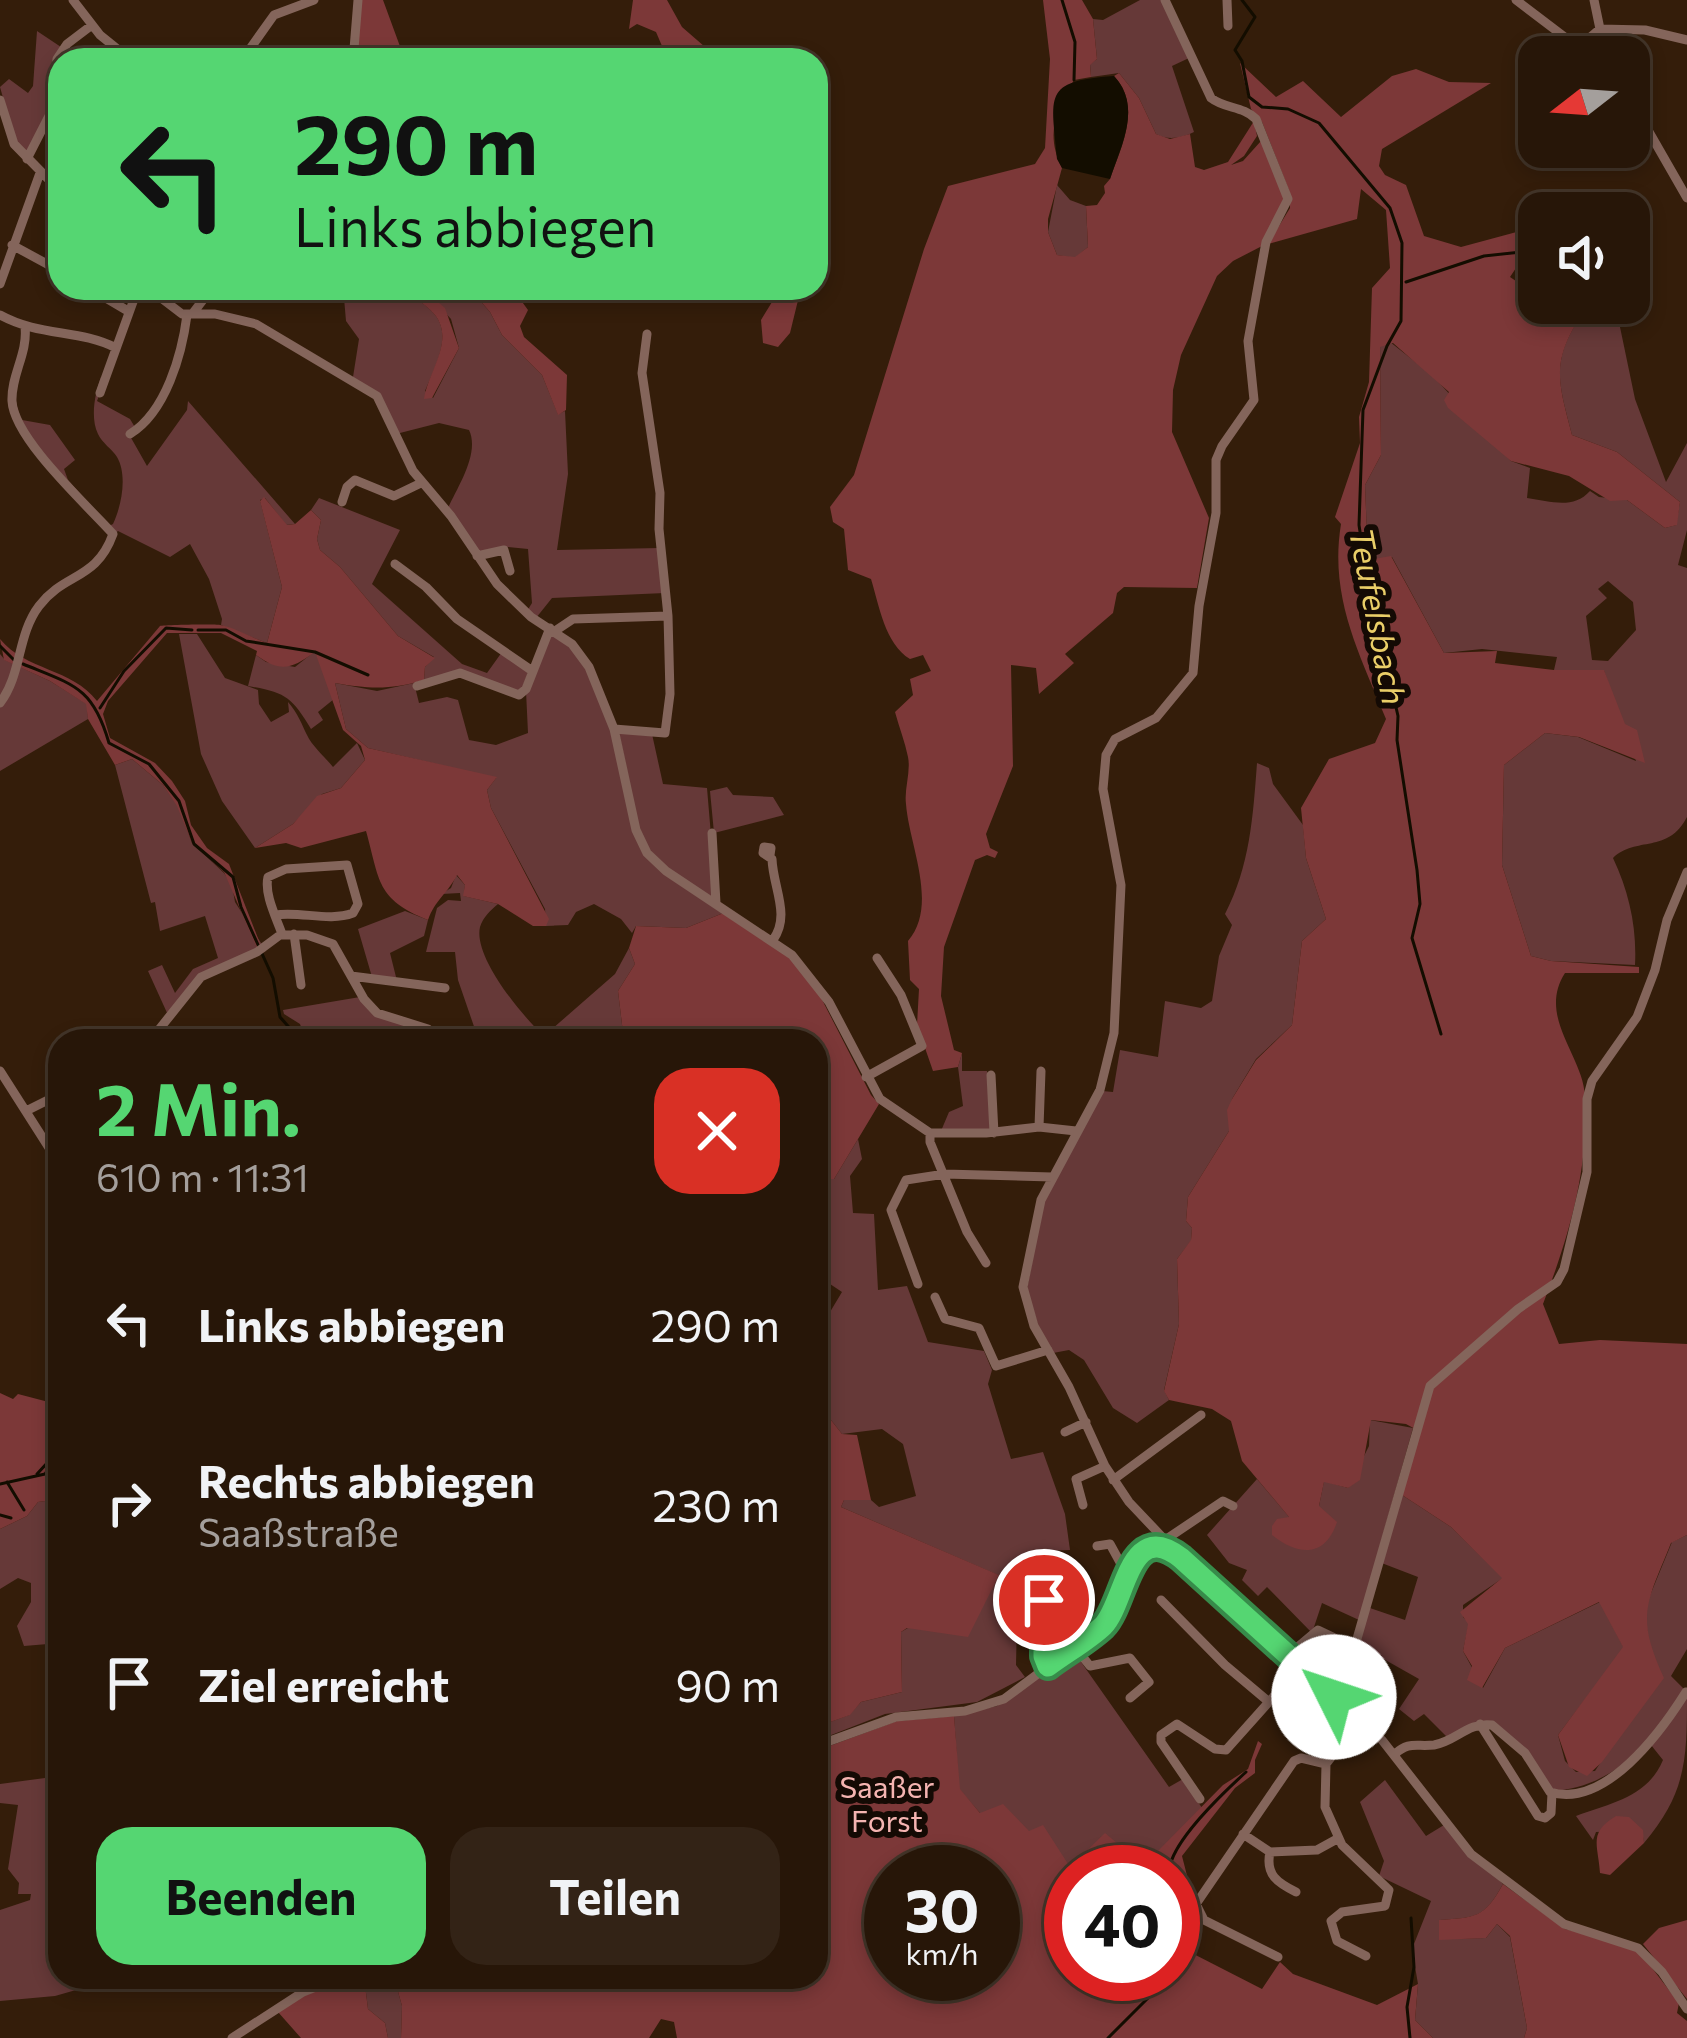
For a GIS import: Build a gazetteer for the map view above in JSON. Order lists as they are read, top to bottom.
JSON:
{
  "water": ["Teufelsbach"],
  "parks": ["Saaßer Forst"],
  "north": "left",
  "page": {
    "turn": ["290 m", "Links abbiegen"],
    "heading": ["2 Min.", "610 m · 11:31"],
    "list": [
      {
        "name": "Links abbiegen",
        "value": "290 m"
      },
      {
        "name": "Rechts abbiegen",
        "note": "Saaßstraße",
        "value": "230 m"
      },
      {
        "name": "Ziel erreicht",
        "value": "90 m"
      }
    ],
    "buttons": ["Beenden", "Teilen"],
    "speed": "30 km/h",
    "limit": "40"
  }
}
